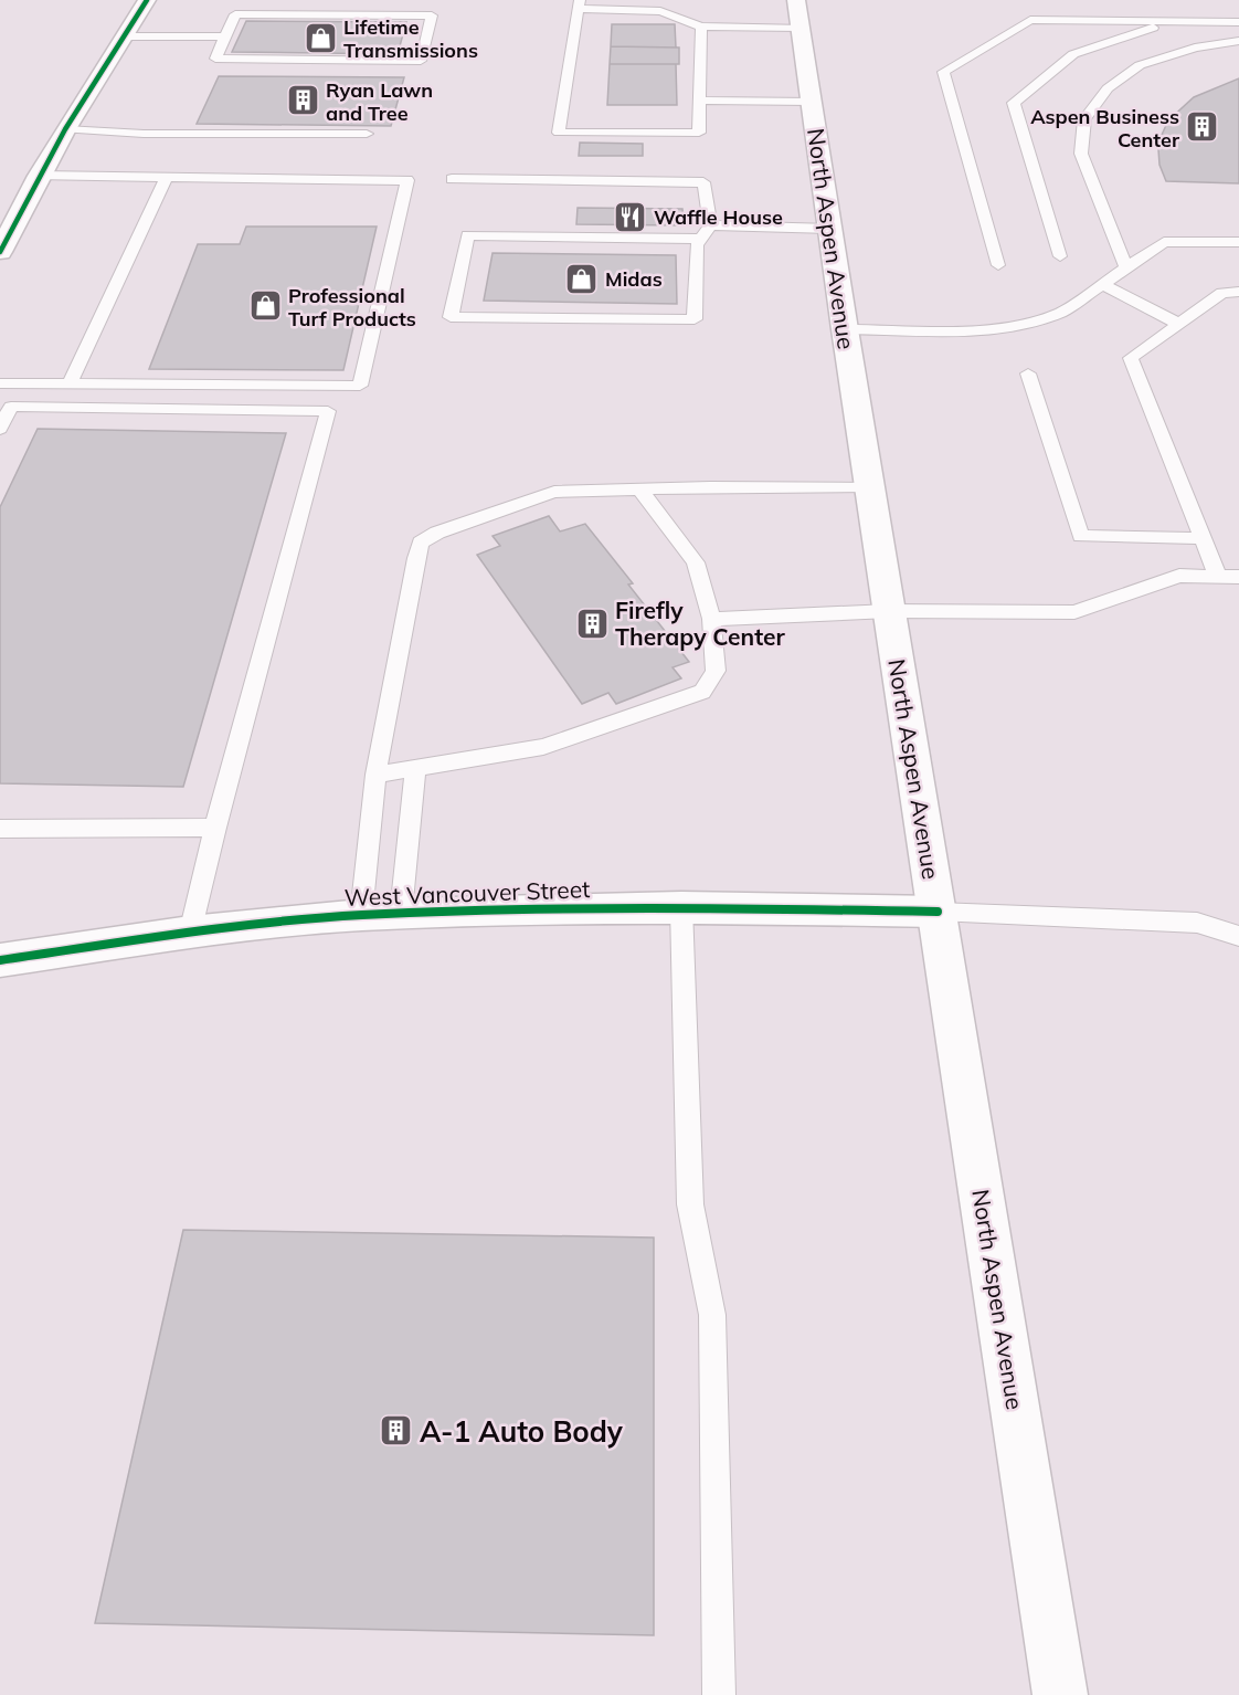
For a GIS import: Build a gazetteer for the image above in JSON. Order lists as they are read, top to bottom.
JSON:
{
  "streets": {
    "main road": ["North Aspen Avenue", "West Vancouver Street"]
  },
  "crossings": [
    ["North Aspen Avenue", "West Vancouver Street"]
  ],
  "places": {
    "shop": ["Lifetime Transmissions", "Midas", "Professional Turf Products"],
    "building": [
      "Ryan Lawn and Tree",
      "Aspen Business Center",
      "Firefly Therapy Center",
      "A-1 Auto Body"
    ],
    "restaurant": ["Waffle House"]
  }
}
